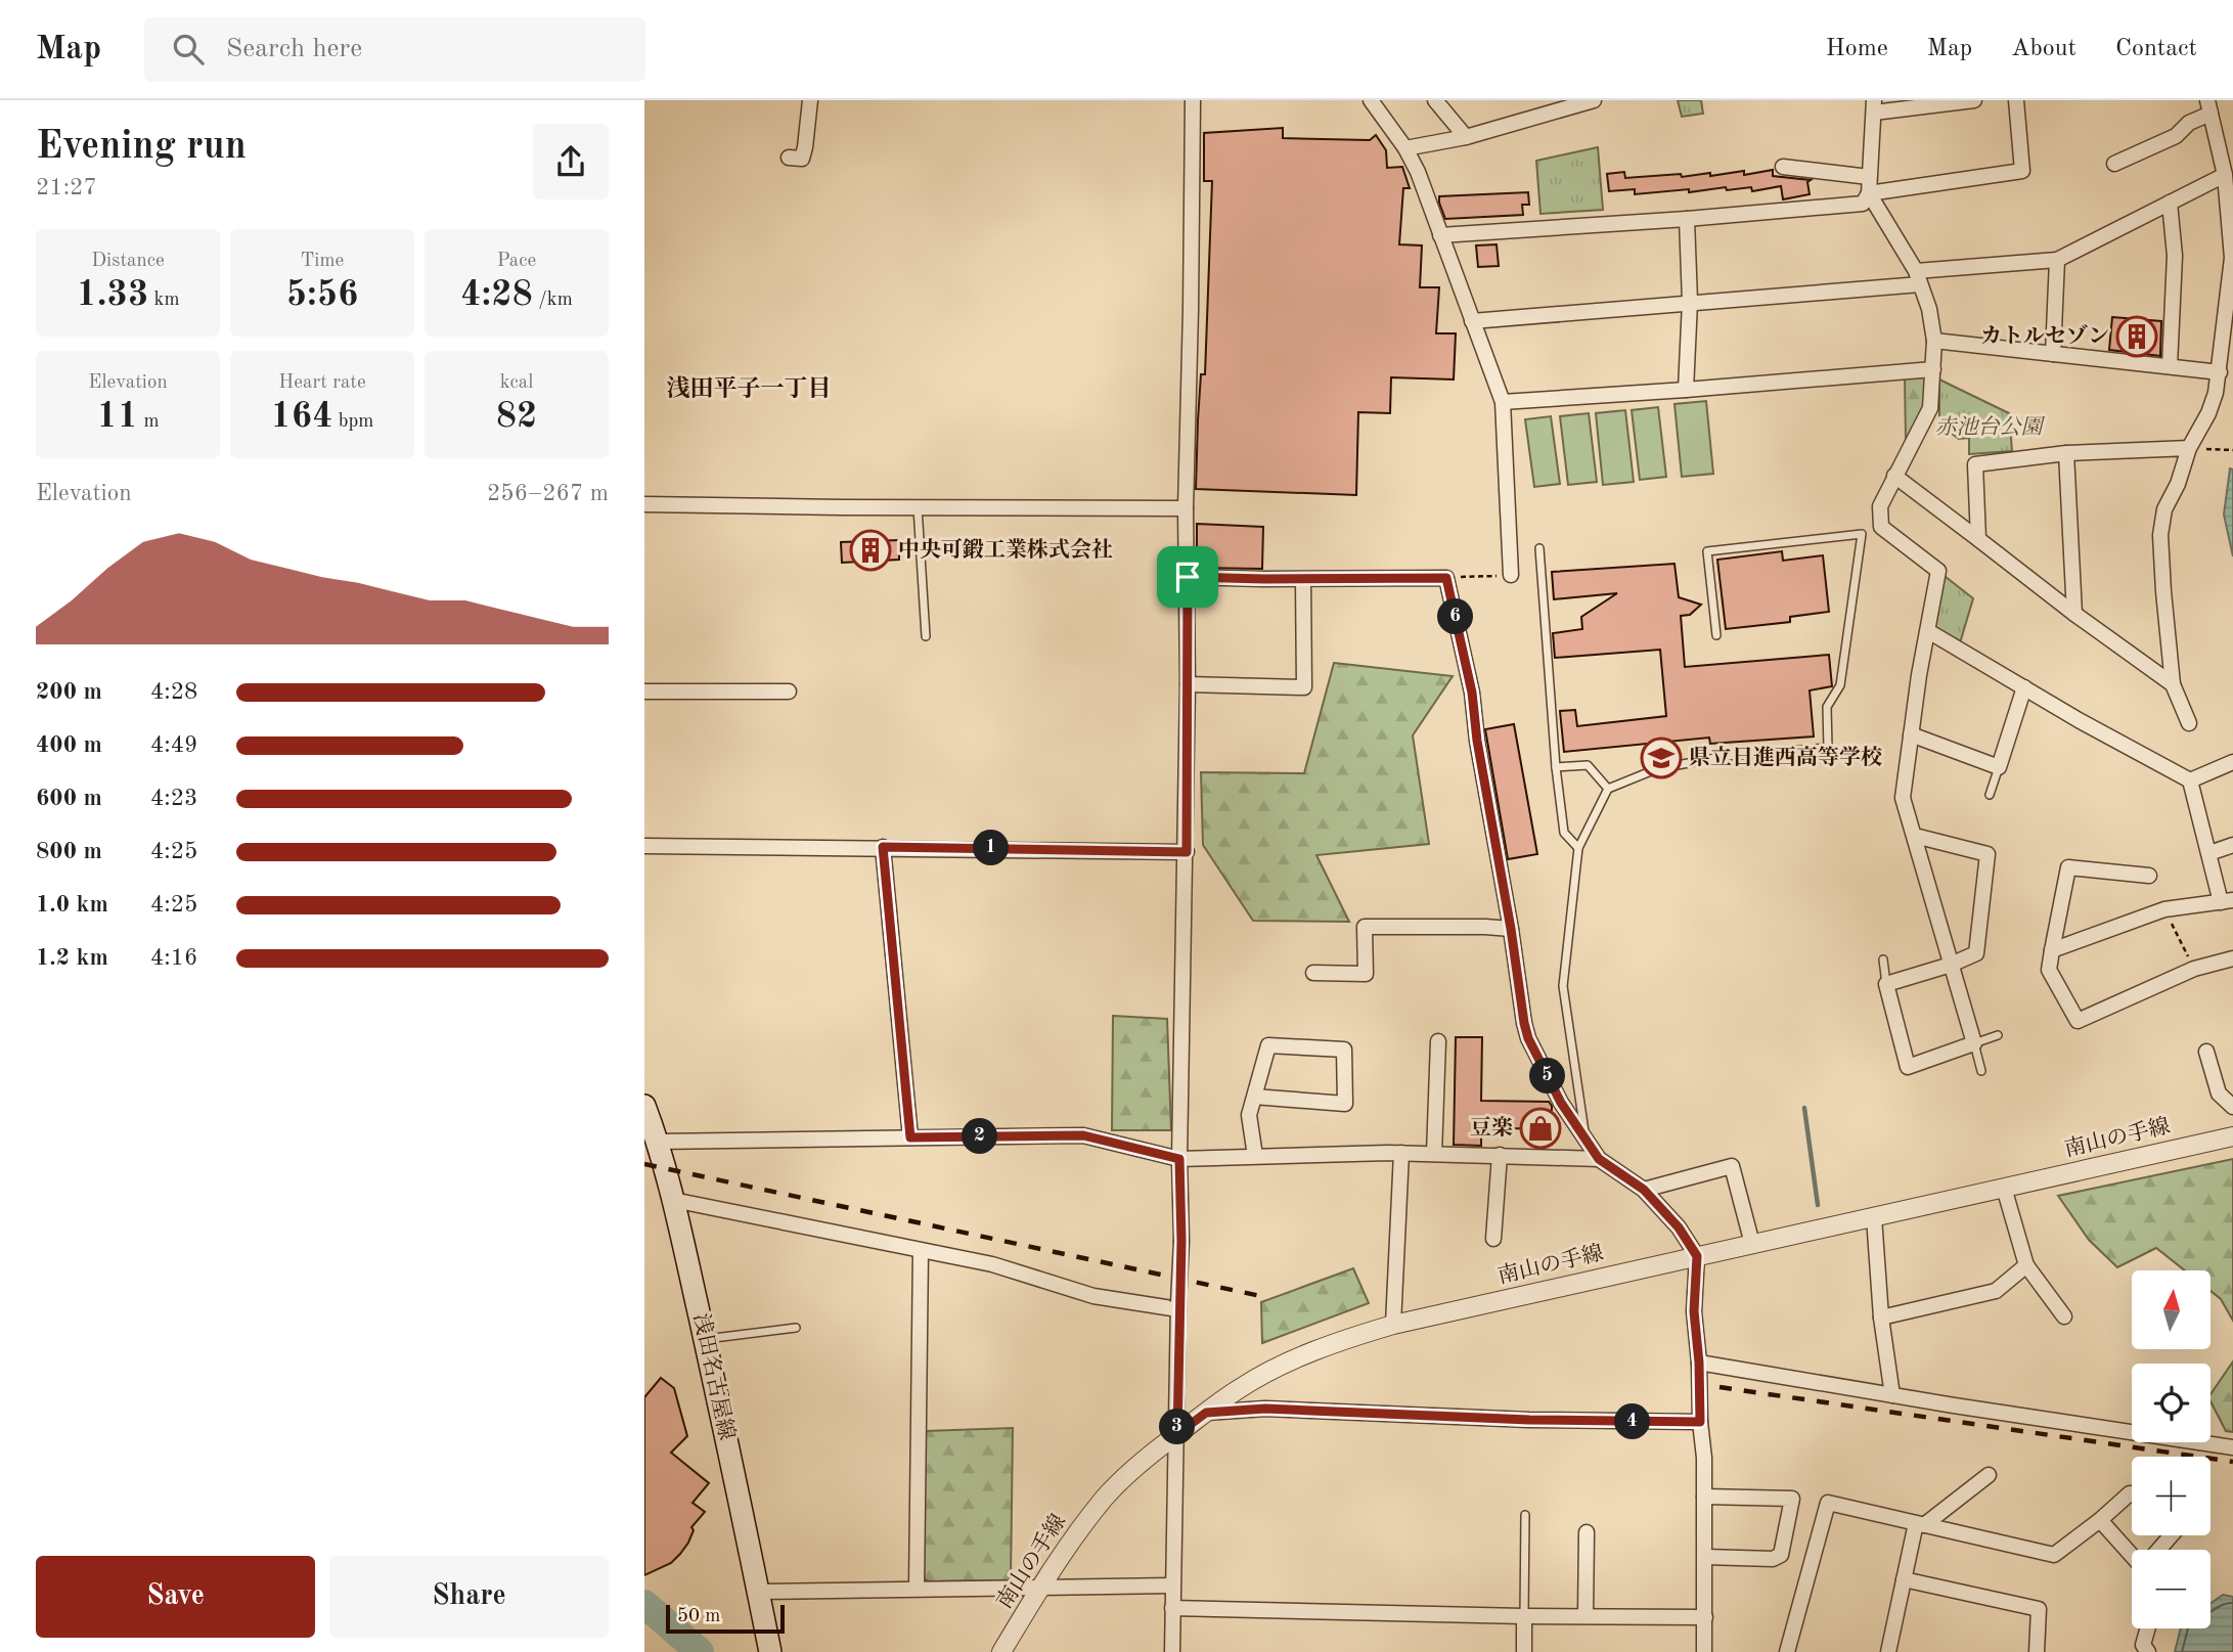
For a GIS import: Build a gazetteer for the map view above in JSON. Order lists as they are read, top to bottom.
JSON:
{
  "streets": {
    "main road": ["浅田名古屋線"],
    "street": ["南山の手線"]
  },
  "districts": ["浅田平子一丁目"],
  "parks": ["赤池台公園"],
  "places": {
    "building": ["カトルセゾン", "中央可鍛工業株式会社"],
    "school or university": ["県立日進西高等学校"],
    "shop": ["豆楽"]
  },
  "scale_bar": "50 m",
  "north": "top",
  "page": {
    "header": "Map",
    "search": "Search here",
    "nav": [
      "Home",
      "Map",
      "About",
      "Contact"
    ],
    "heading": ["Evening run", "21:27"],
    "stats": [
      ["Distance", "1.33 km"],
      ["Time", "5:56"],
      ["Pace", "4:28 /km"],
      ["Elevation", "11 m"],
      ["Heart rate", "164 bpm"],
      ["kcal", "82"]
    ],
    "chart": ["Elevation", "256–267 m"],
    "pins": [
      "6",
      "1",
      "5",
      "2",
      "4",
      "3"
    ],
    "list": [
      {
        "name": "200 m",
        "note": "4:28"
      },
      {
        "name": "400 m",
        "note": "4:49"
      },
      {
        "name": "600 m",
        "note": "4:23"
      },
      {
        "name": "800 m",
        "note": "4:25"
      },
      {
        "name": "1.0 km",
        "note": "4:25"
      },
      {
        "name": "1.2 km",
        "note": "4:16"
      }
    ],
    "map_buttons": ["+", "−"],
    "buttons": ["Save", "Share"],
    "scale": "50 m"
  }
}
